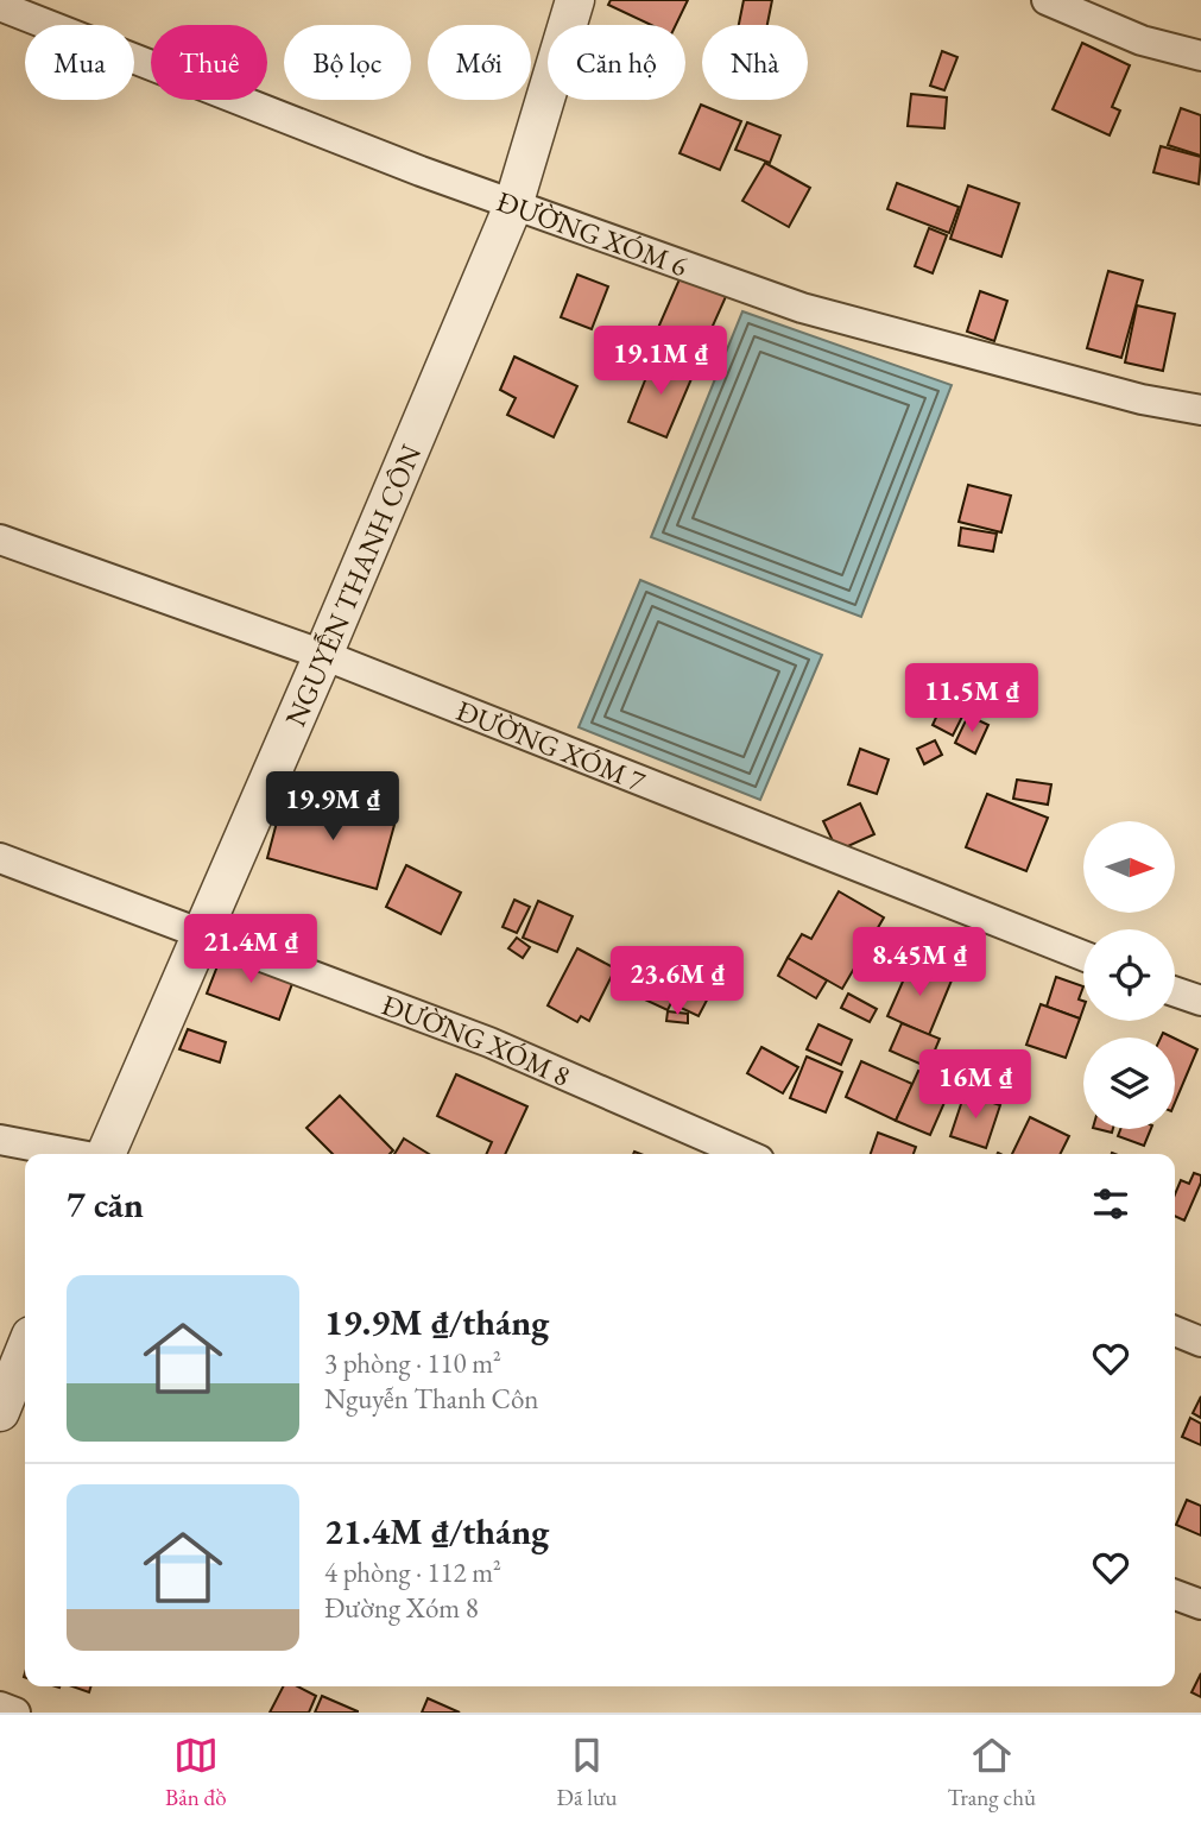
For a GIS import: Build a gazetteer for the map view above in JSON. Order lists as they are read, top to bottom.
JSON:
{
  "streets": {
    "street": [
      "ĐƯỜNG XÓM 6",
      "NGUYỄN THANH CÔN",
      "ĐƯỜNG XÓM 7",
      "ĐƯỜNG XÓM 8"
    ]
  },
  "crossings": [
    ["ĐƯỜNG XÓM 6", "NGUYỄN THANH CÔN"],
    ["NGUYỄN THANH CÔN", "ĐƯỜNG XÓM 7"],
    ["NGUYỄN THANH CÔN", "ĐƯỜNG XÓM 8"]
  ],
  "north": "right",
  "page": {
    "chip": [
      "Mua",
      "Thuê",
      "Bộ lọc",
      "Mới",
      "Căn hộ",
      "Nhà"
    ],
    "price": [
      "19.1M ₫",
      "11.5M ₫",
      "19.9M ₫",
      "21.4M ₫",
      "8.45M ₫",
      "23.6M ₫",
      "16M ₫"
    ],
    "heading": "7 căn",
    "list": [
      {
        "name": "19.9M ₫/tháng",
        "note": "3 phòng · 110 m² · Nguyễn Thanh Côn"
      },
      {
        "name": "21.4M ₫/tháng",
        "note": "4 phòng · 112 m² · Đường Xóm 8"
      }
    ],
    "tabs": ["Bản đồ", "Đã lưu", "Trang chủ"]
  }
}
